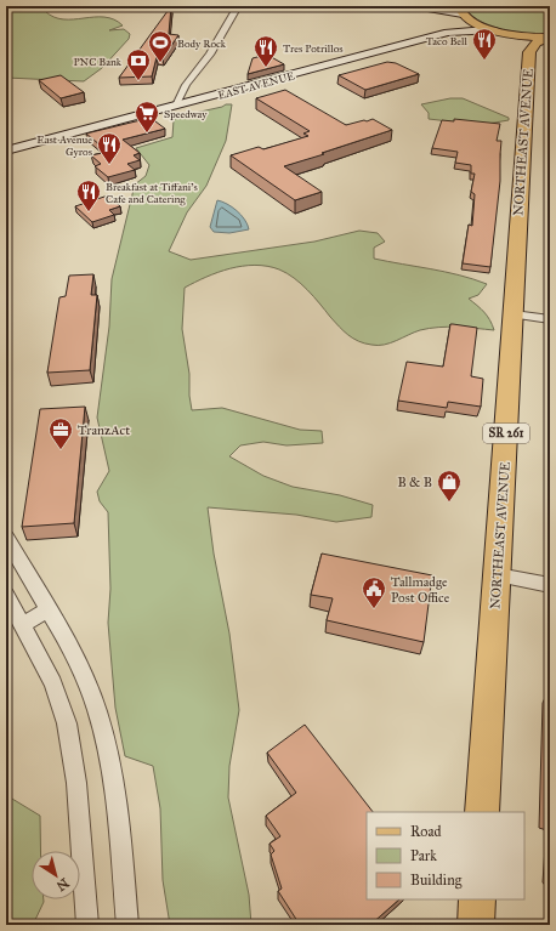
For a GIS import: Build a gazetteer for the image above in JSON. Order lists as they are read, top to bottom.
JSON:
{
  "streets": {
    "main road": ["EAST AVENUE", "NORTHEAST AVENUE", "SR 261"]
  },
  "places": {
    "restaurant": [
      "Taco Bell",
      "Tres Potrillos",
      "East Avenue Gyros",
      "Breakfast at Tiffani's Cafe and Catering"
    ],
    "sports": ["Body Rock"],
    "bank": ["PNC Bank"],
    "supermarket": ["Speedway"],
    "office": ["TranzAct"],
    "shop": ["B & B"],
    "public building": ["Tallmadge Post Office"]
  },
  "legend": ["Road", "Park", "Building"],
  "north": "bottom right"
}
